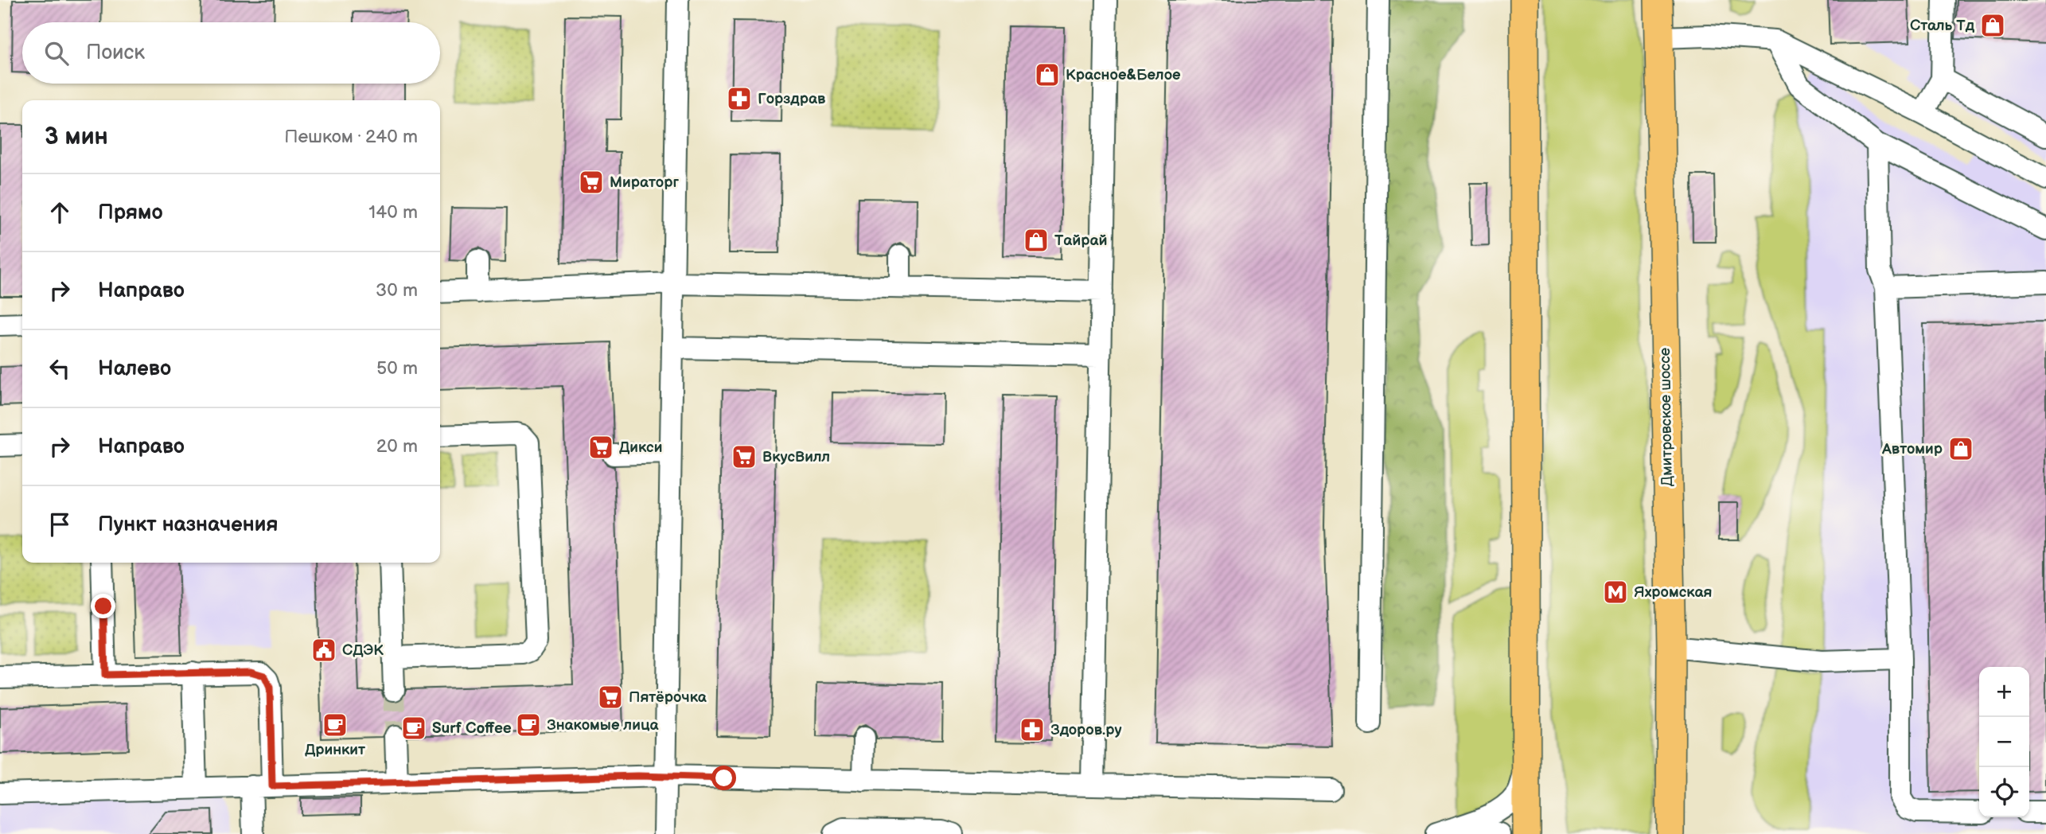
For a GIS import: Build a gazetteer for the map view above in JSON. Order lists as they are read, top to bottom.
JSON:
{
  "streets": {
    "main road": ["Дмитровское шоссе"]
  },
  "places": {
    "shop": [
      "Сталь Тд",
      "Красное&Белое",
      "Тайрай",
      "Автомир"
    ],
    "pharmacy": ["Горздрав", "Здоров.ру"],
    "supermarket": [
      "Мираторг",
      "Дикси",
      "ВкусВилл",
      "Пятёрочка"
    ],
    "metro station": ["Яхромская"],
    "public building": ["СДЭК"],
    "cafe": ["Дринкит", "Знакомые лица", "Surf Coffee"]
  },
  "page": {
    "search": "Поиск",
    "heading": ["3 мин", "Пешком · 240 m"],
    "list": [
      ["Прямо", "140 m"],
      ["Направо", "30 m"],
      ["Налево", "50 m"],
      ["Направо", "20 m"],
      "Пункт назначения"
    ],
    "map_buttons": ["+", "−"]
  }
}
